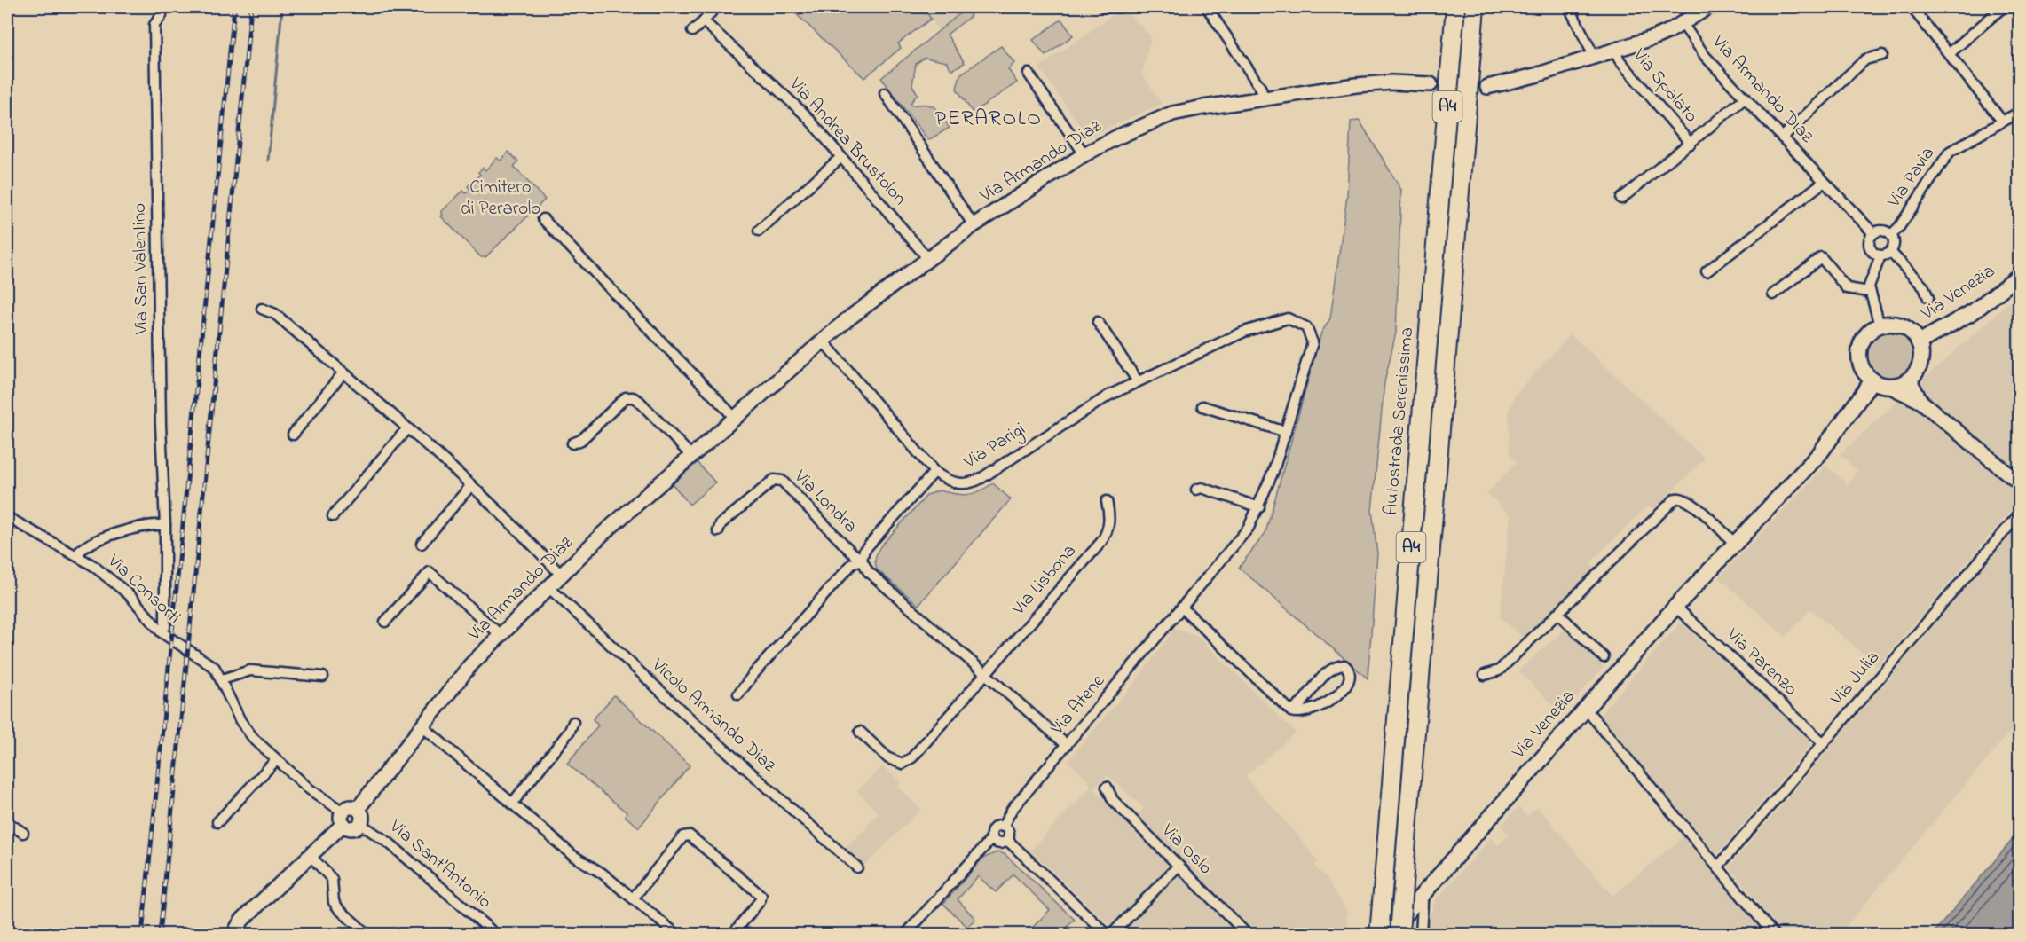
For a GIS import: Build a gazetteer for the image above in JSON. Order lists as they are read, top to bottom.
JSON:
{
  "streets": {
    "highway": ["A4", "Autostrada Serenissima"],
    "main road": ["Via Venezia"],
    "street": [
      "Via Spalato",
      "Via Armando Diaz",
      "Via Andrea Brustolon",
      "Via Pavia",
      "Via San Valentino",
      "Via Parigi",
      "Via Londra",
      "Via Lisbona",
      "Via Consorti",
      "Via Parenzo",
      "Via Julia",
      "Via Atene",
      "Vicolo Armando Diaz",
      "Via Oslo",
      "Via Sant'Antonio"
    ]
  },
  "crossings": [
    ["Via Spalato", "Via Armando Diaz"],
    ["Via Armando Diaz", "Via Andrea Brustolon"],
    ["Via Armando Diaz", "Via Pavia"],
    ["Via Armando Diaz", "Via Parigi"],
    ["Via Armando Diaz", "Via Consorti"],
    ["Via Armando Diaz", "Vicolo Armando Diaz"],
    ["Via Armando Diaz", "Via Sant'Antonio"],
    ["Via Venezia", "Via Parenzo"],
    ["Via Parigi", "Via Londra"],
    ["Via Parigi", "Via Atene"],
    ["Via Consorti", "Via Sant'Antonio"],
    ["Via Parenzo", "Via Julia"]
  ],
  "districts": ["PERAROLO"],
  "parks": ["Cimitero di Perarolo"]
}
